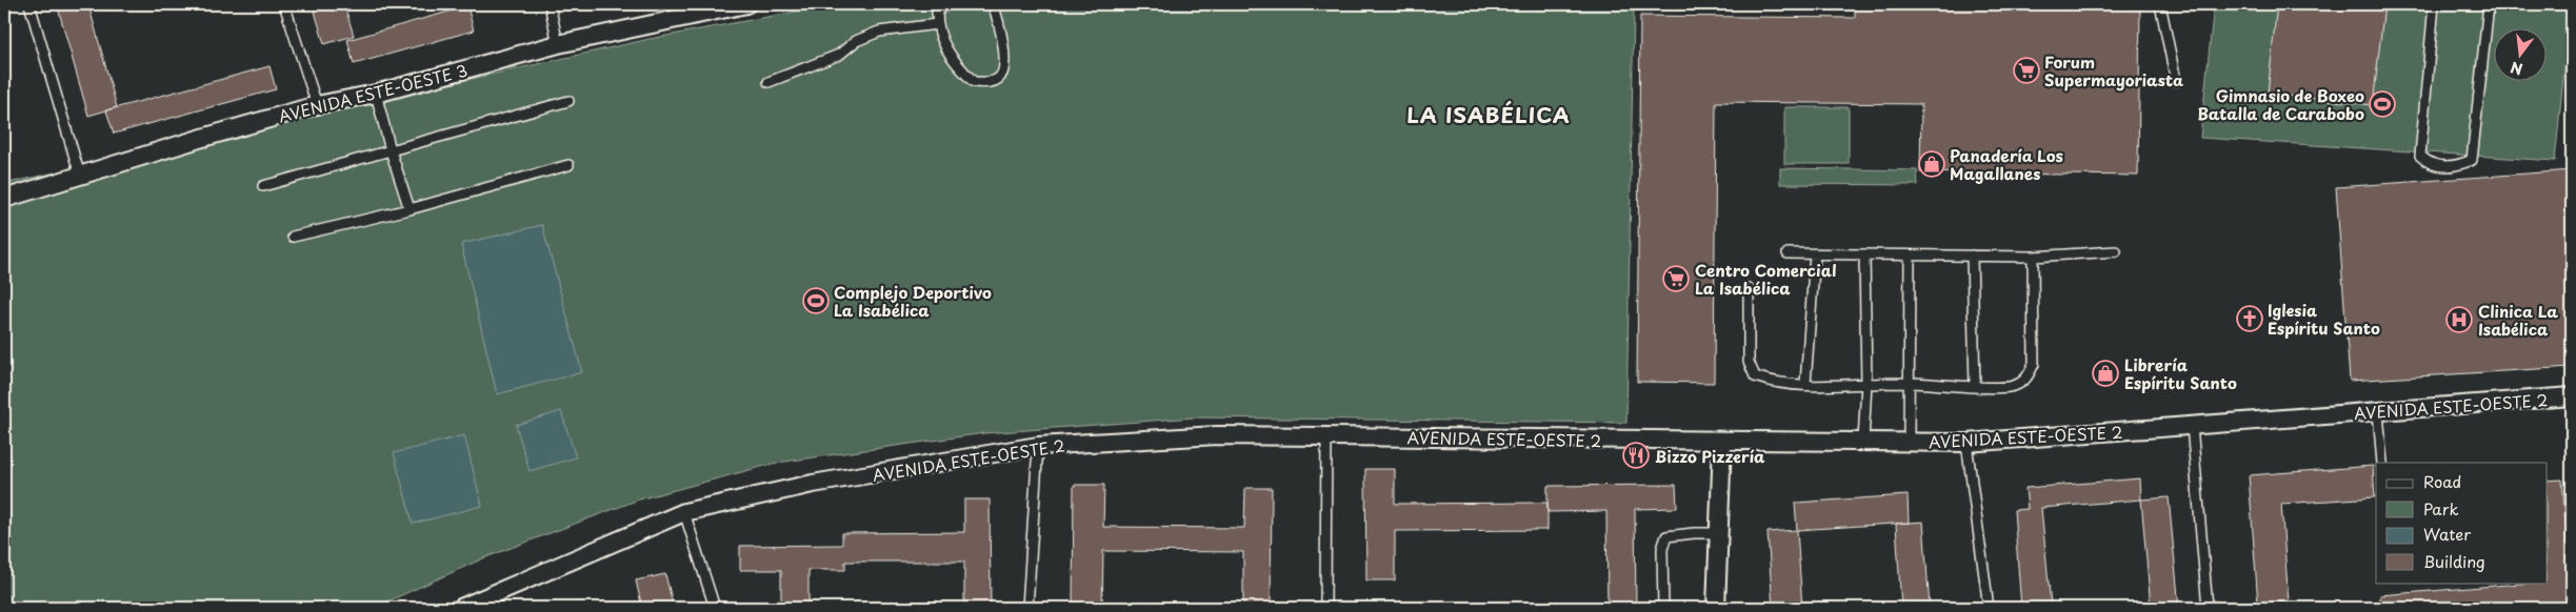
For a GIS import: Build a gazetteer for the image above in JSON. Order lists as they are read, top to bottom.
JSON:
{
  "streets": {
    "street": ["AVENIDA ESTE-OESTE 3", "AVENIDA ESTE-OESTE 2"]
  },
  "districts": ["LA ISABÉLICA"],
  "places": {
    "supermarket": ["Forum Supermayoriasta", "Centro Comercial La Isabélica"],
    "sports": ["Gimnasio de Boxeo Batalla de Carabobo", "Complejo Deportivo La Isabélica"],
    "shop": ["Panadería Los Magallanes", "Librería Espíritu Santo"],
    "church": ["Iglesia Espíritu Santo"],
    "hospital": ["Clinica La Isabélica"],
    "restaurant": ["Bizzo Pizzería"]
  },
  "legend": [
    "Road",
    "Park",
    "Water",
    "Building"
  ],
  "north": "bottom"
}
